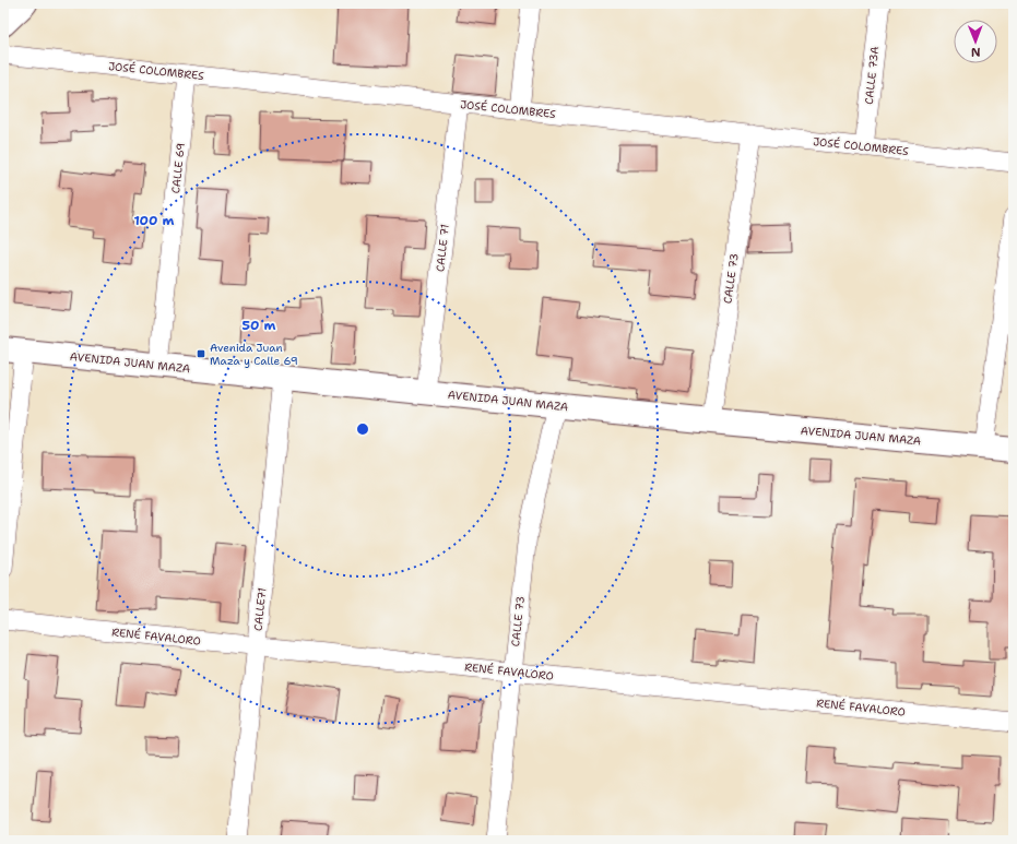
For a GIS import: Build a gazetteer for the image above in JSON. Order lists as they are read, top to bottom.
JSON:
{
  "streets": {
    "main road": ["AVENIDA JUAN MAZA"],
    "street": [
      "JOSÉ COLOMBRES",
      "CALLE 73A",
      "CALLE 69",
      "CALLE 71",
      "CALLE 73",
      "CALLE71",
      "RENÉ FAVALORO"
    ]
  },
  "crossings": [
    ["JOSÉ COLOMBRES", "CALLE 73A"],
    ["JOSÉ COLOMBRES", "CALLE 69"],
    ["JOSÉ COLOMBRES", "CALLE 71"],
    ["JOSÉ COLOMBRES", "CALLE 73"],
    ["CALLE 69", "AVENIDA JUAN MAZA"],
    ["CALLE 71", "AVENIDA JUAN MAZA"],
    ["CALLE 73", "AVENIDA JUAN MAZA"],
    ["CALLE 73", "RENÉ FAVALORO"],
    ["AVENIDA JUAN MAZA", "CALLE71"],
    ["CALLE71", "RENÉ FAVALORO"]
  ],
  "places": {
    "transit": ["Avenida Juan Maza y Calle 69"]
  },
  "north": "bottom",
  "rings": ["100 m", "50 m"]
}
